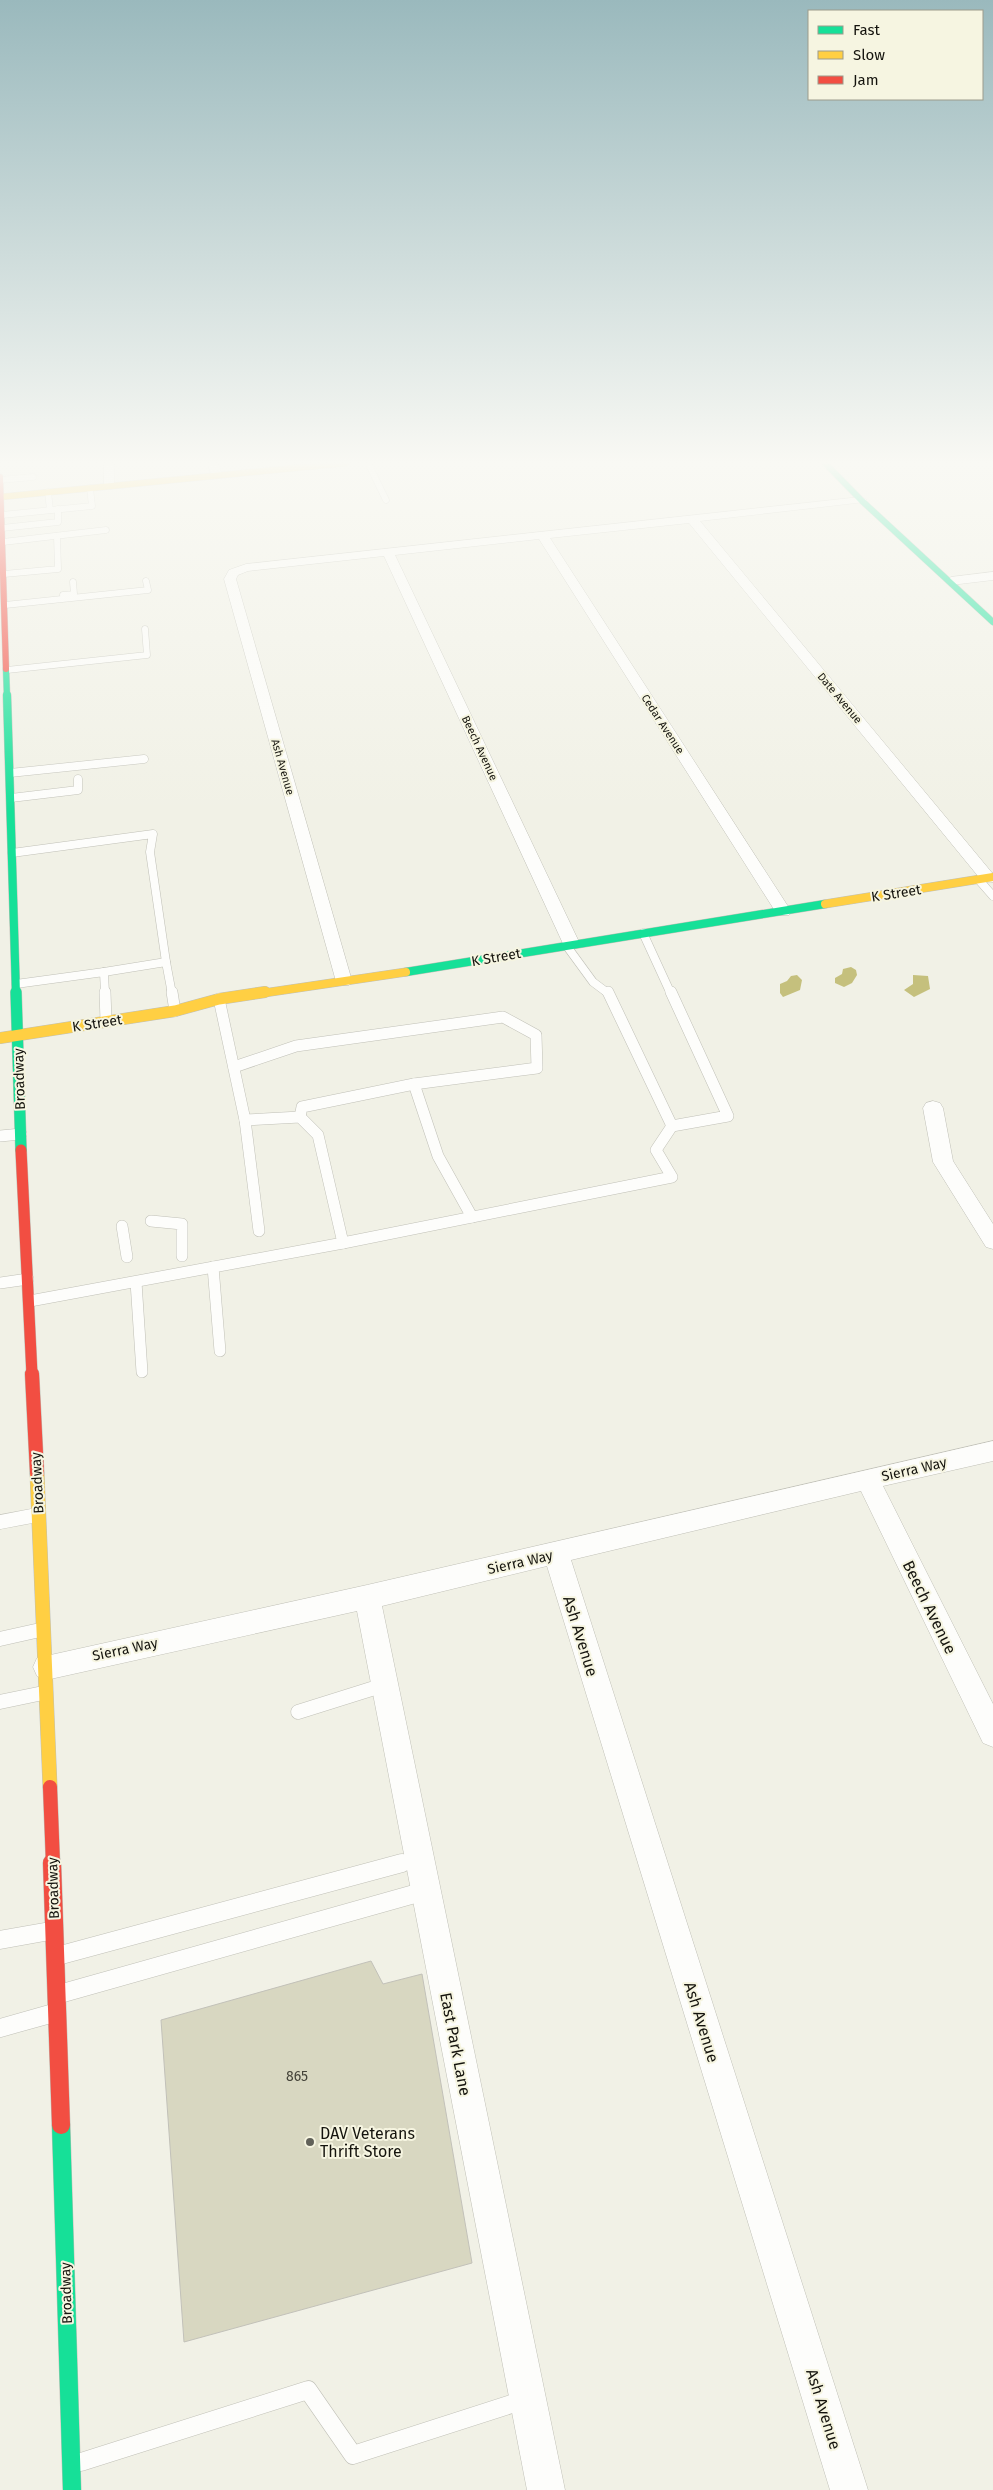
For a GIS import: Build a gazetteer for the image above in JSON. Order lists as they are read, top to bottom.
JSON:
{
  "streets": {
    "main road": ["K Street", "Broadway"],
    "street": [
      "Date Avenue",
      "Cedar Avenue",
      "Beech Avenue",
      "Ash Avenue",
      "Sierra Way",
      "East Park Lane"
    ]
  },
  "crossings": [
    ["Date Avenue", "K Street"],
    ["Cedar Avenue", "K Street"],
    ["Beech Avenue", "K Street"],
    ["Beech Avenue", "Sierra Way"],
    ["Ash Avenue", "K Street"],
    ["Ash Avenue", "Sierra Way"],
    ["K Street", "Broadway"],
    ["Broadway", "Sierra Way"],
    ["Sierra Way", "East Park Lane"]
  ],
  "places": ["DAV Veterans Thrift Store"],
  "house_numbers": ["865"],
  "legend": ["Fast", "Slow", "Jam"]
}
